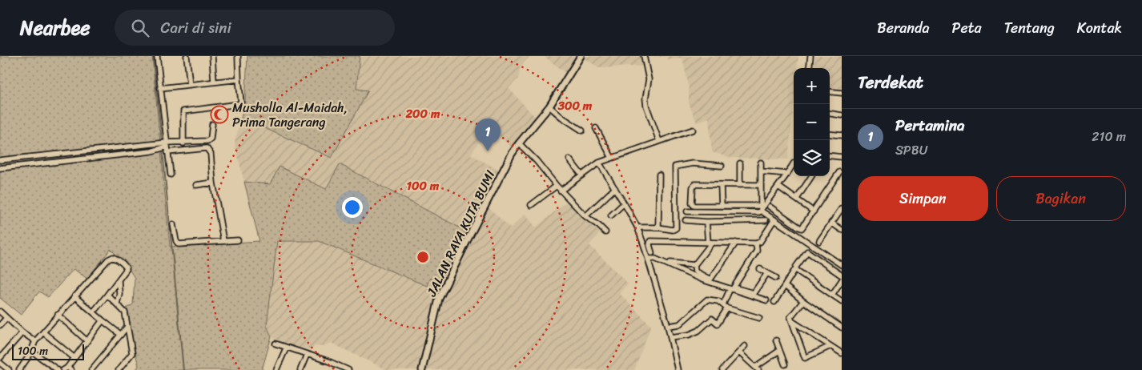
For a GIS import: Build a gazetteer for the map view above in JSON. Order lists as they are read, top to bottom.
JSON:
{
  "streets": {
    "street": ["JALAN RAYA KUTA BUMI"]
  },
  "places": {
    "mosque": ["Musholla Al-Maidah, Prima Tangerang"]
  },
  "scale_bar": "100 m",
  "page": {
    "header": "Nearbee",
    "search": "Cari di sini",
    "nav": [
      "Beranda",
      "Peta",
      "Tentang",
      "Kontak"
    ],
    "heading": "Terdekat",
    "map_buttons": ["+", "−"],
    "list": [
      {
        "mark": "1",
        "name": "Pertamina",
        "note": "SPBU",
        "value": "210 m"
      }
    ],
    "pins": "1",
    "buttons": ["Simpan", "Bagikan"],
    "scale": "100 m"
  },
  "rings": ["300 m", "200 m", "100 m"]
}
